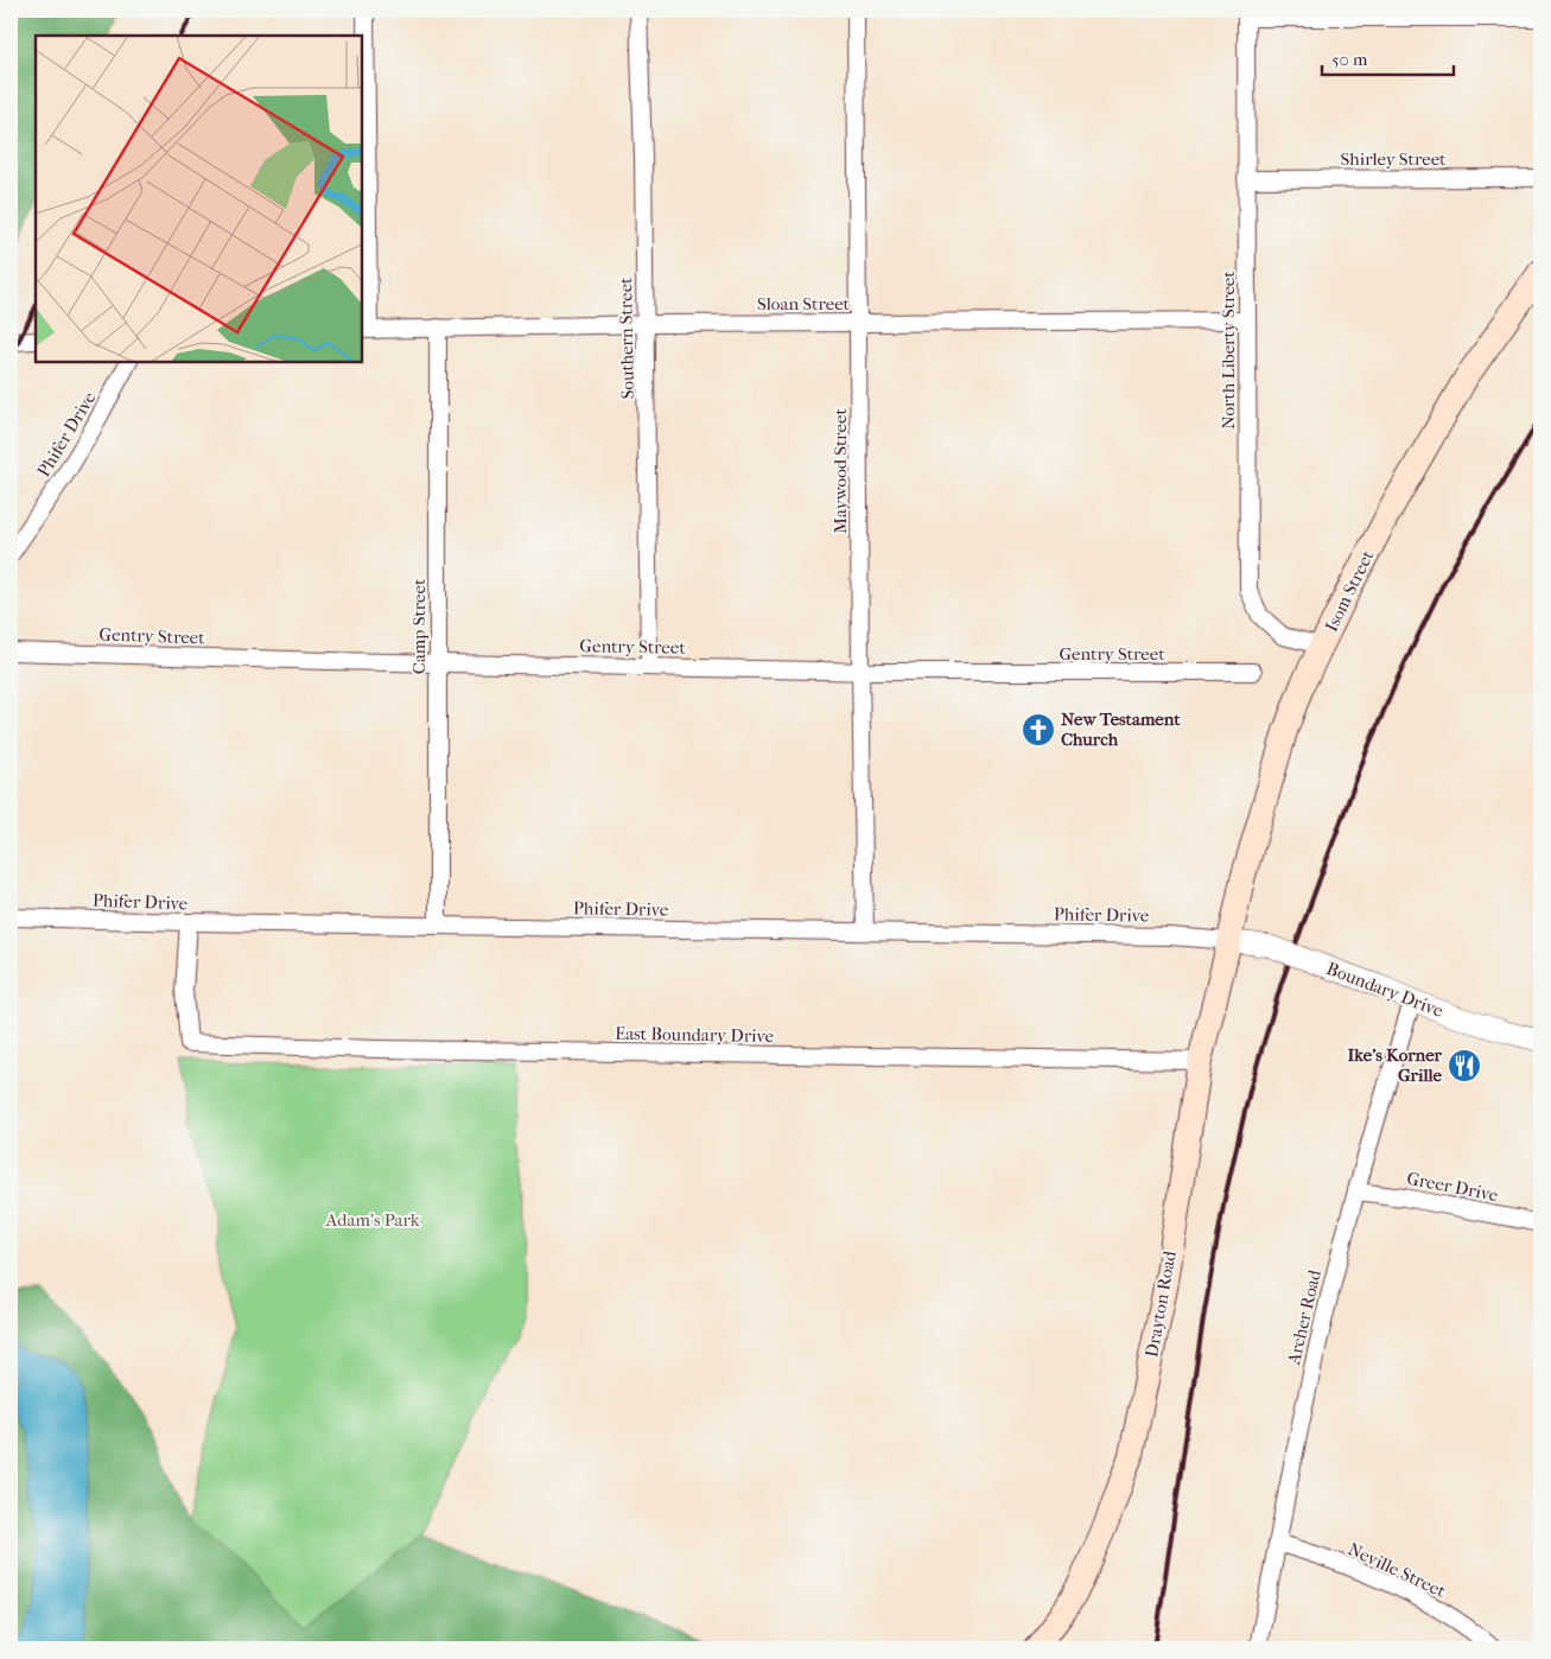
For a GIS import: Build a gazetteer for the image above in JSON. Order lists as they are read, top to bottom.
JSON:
{
  "streets": {
    "main road": ["Isom Street", "Drayton Road"],
    "street": [
      "Shirley Street",
      "Sloan Street",
      "Southern Street",
      "North Liberty Street",
      "Phifer Drive",
      "Maywood Street",
      "Camp Street",
      "Gentry Street",
      "Boundary Drive",
      "East Boundary Drive",
      "Greer Drive",
      "Archer Road",
      "Neville Street"
    ]
  },
  "crossings": [
    ["Shirley Street", "North Liberty Street"],
    ["Sloan Street", "Southern Street"],
    ["Sloan Street", "North Liberty Street"],
    ["Sloan Street", "Maywood Street"],
    ["Sloan Street", "Camp Street"],
    ["Southern Street", "Gentry Street"],
    ["North Liberty Street", "Isom Street"],
    ["Phifer Drive", "Maywood Street"],
    ["Phifer Drive", "Isom Street"],
    ["Phifer Drive", "Camp Street"],
    ["Phifer Drive", "Boundary Drive"],
    ["Phifer Drive", "East Boundary Drive"],
    ["Phifer Drive", "Drayton Road"],
    ["Maywood Street", "Gentry Street"],
    ["Isom Street", "Boundary Drive"],
    ["Isom Street", "Drayton Road"],
    ["Camp Street", "Gentry Street"],
    ["Boundary Drive", "Drayton Road"],
    ["Boundary Drive", "Archer Road"],
    ["East Boundary Drive", "Drayton Road"],
    ["Greer Drive", "Archer Road"],
    ["Archer Road", "Neville Street"]
  ],
  "parks": ["Adam's Park"],
  "places": {
    "church": ["New Testament Church"],
    "restaurant": ["Ike's Korner Grille"]
  },
  "scale_bar": "50 m"
}
